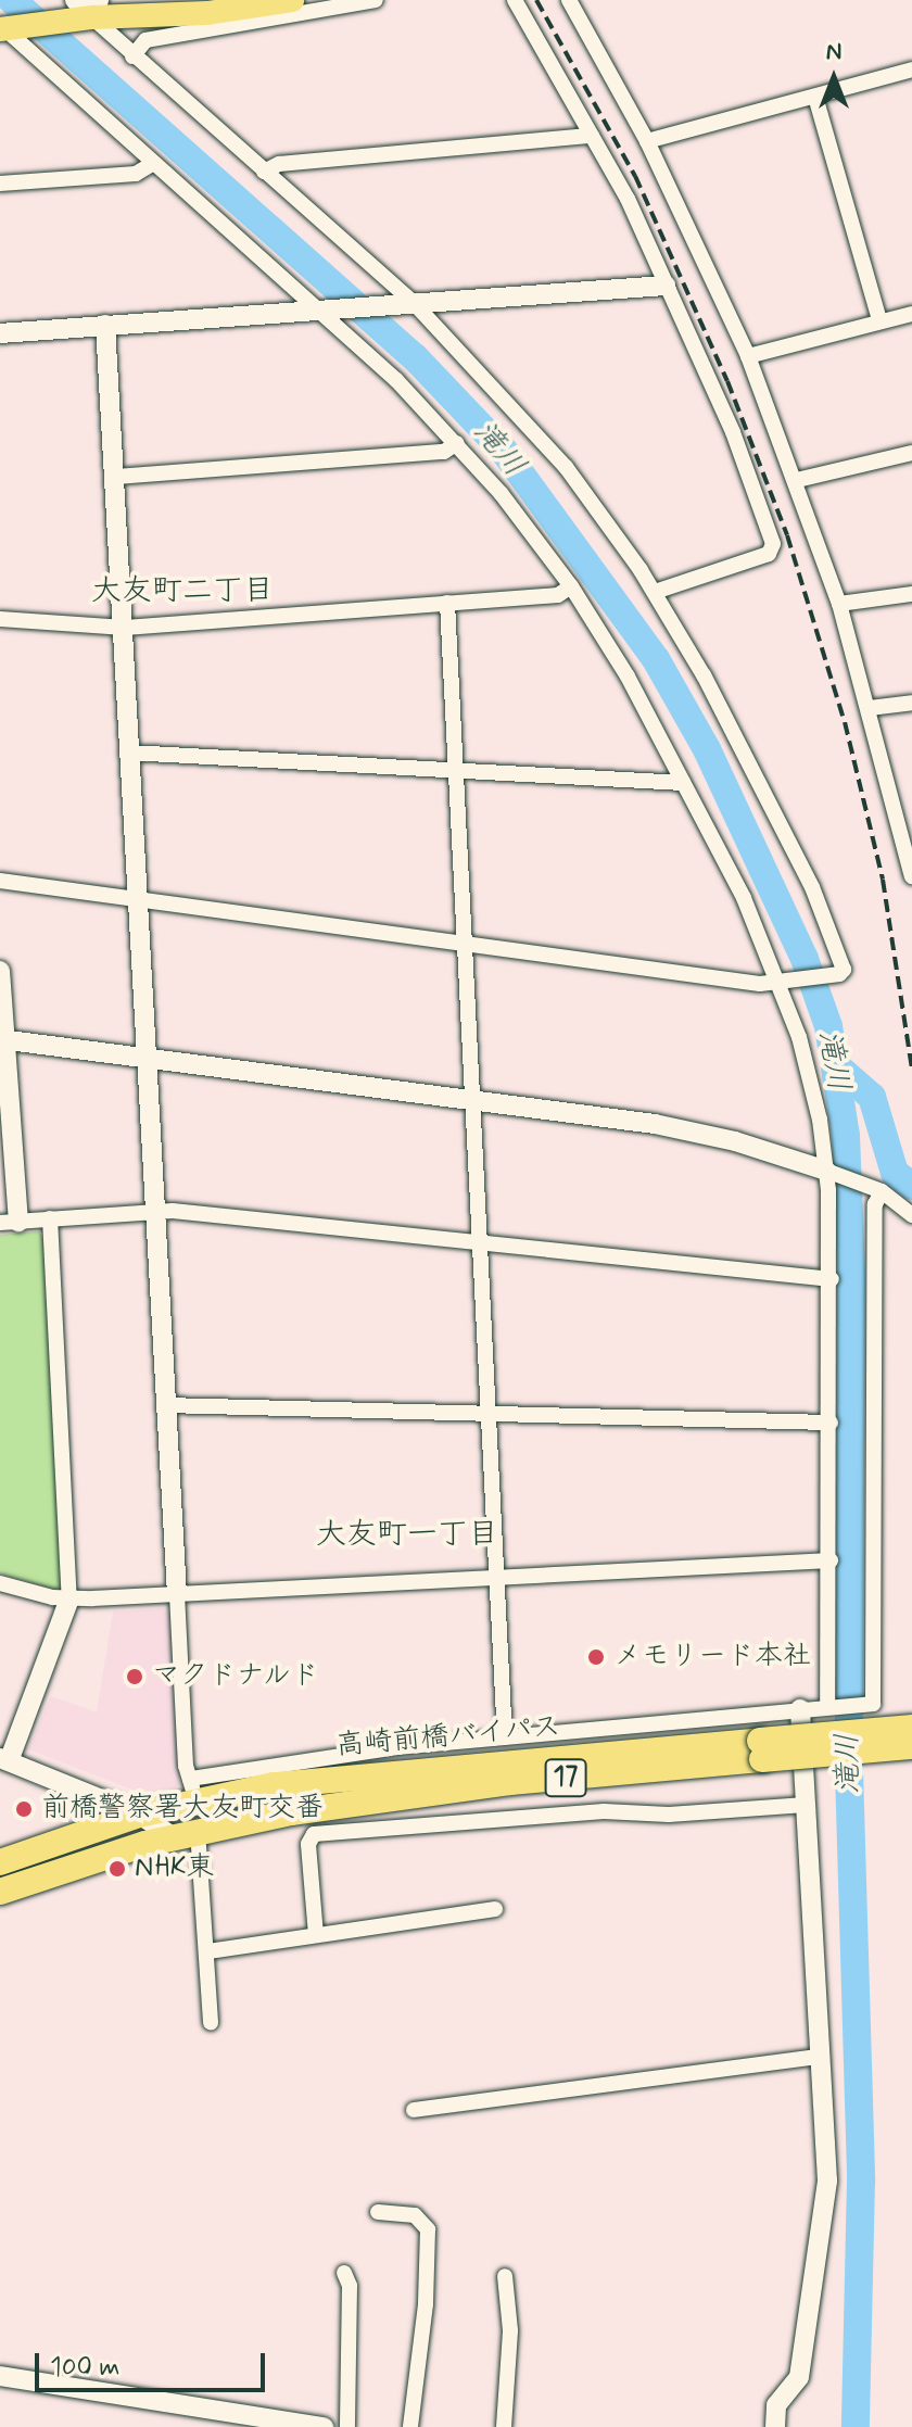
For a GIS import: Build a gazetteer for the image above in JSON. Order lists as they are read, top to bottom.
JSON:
{
  "streets": {
    "highway": ["高崎前橋バイパス", "17"]
  },
  "districts": ["大友町二丁目", "大友町一丁目"],
  "water": ["滝川"],
  "places": [
    "メモリード本社",
    "マクドナルド",
    "前橋警察署大友町交番",
    "NHK東"
  ],
  "scale_bar": "100 m",
  "north": "top"
}
